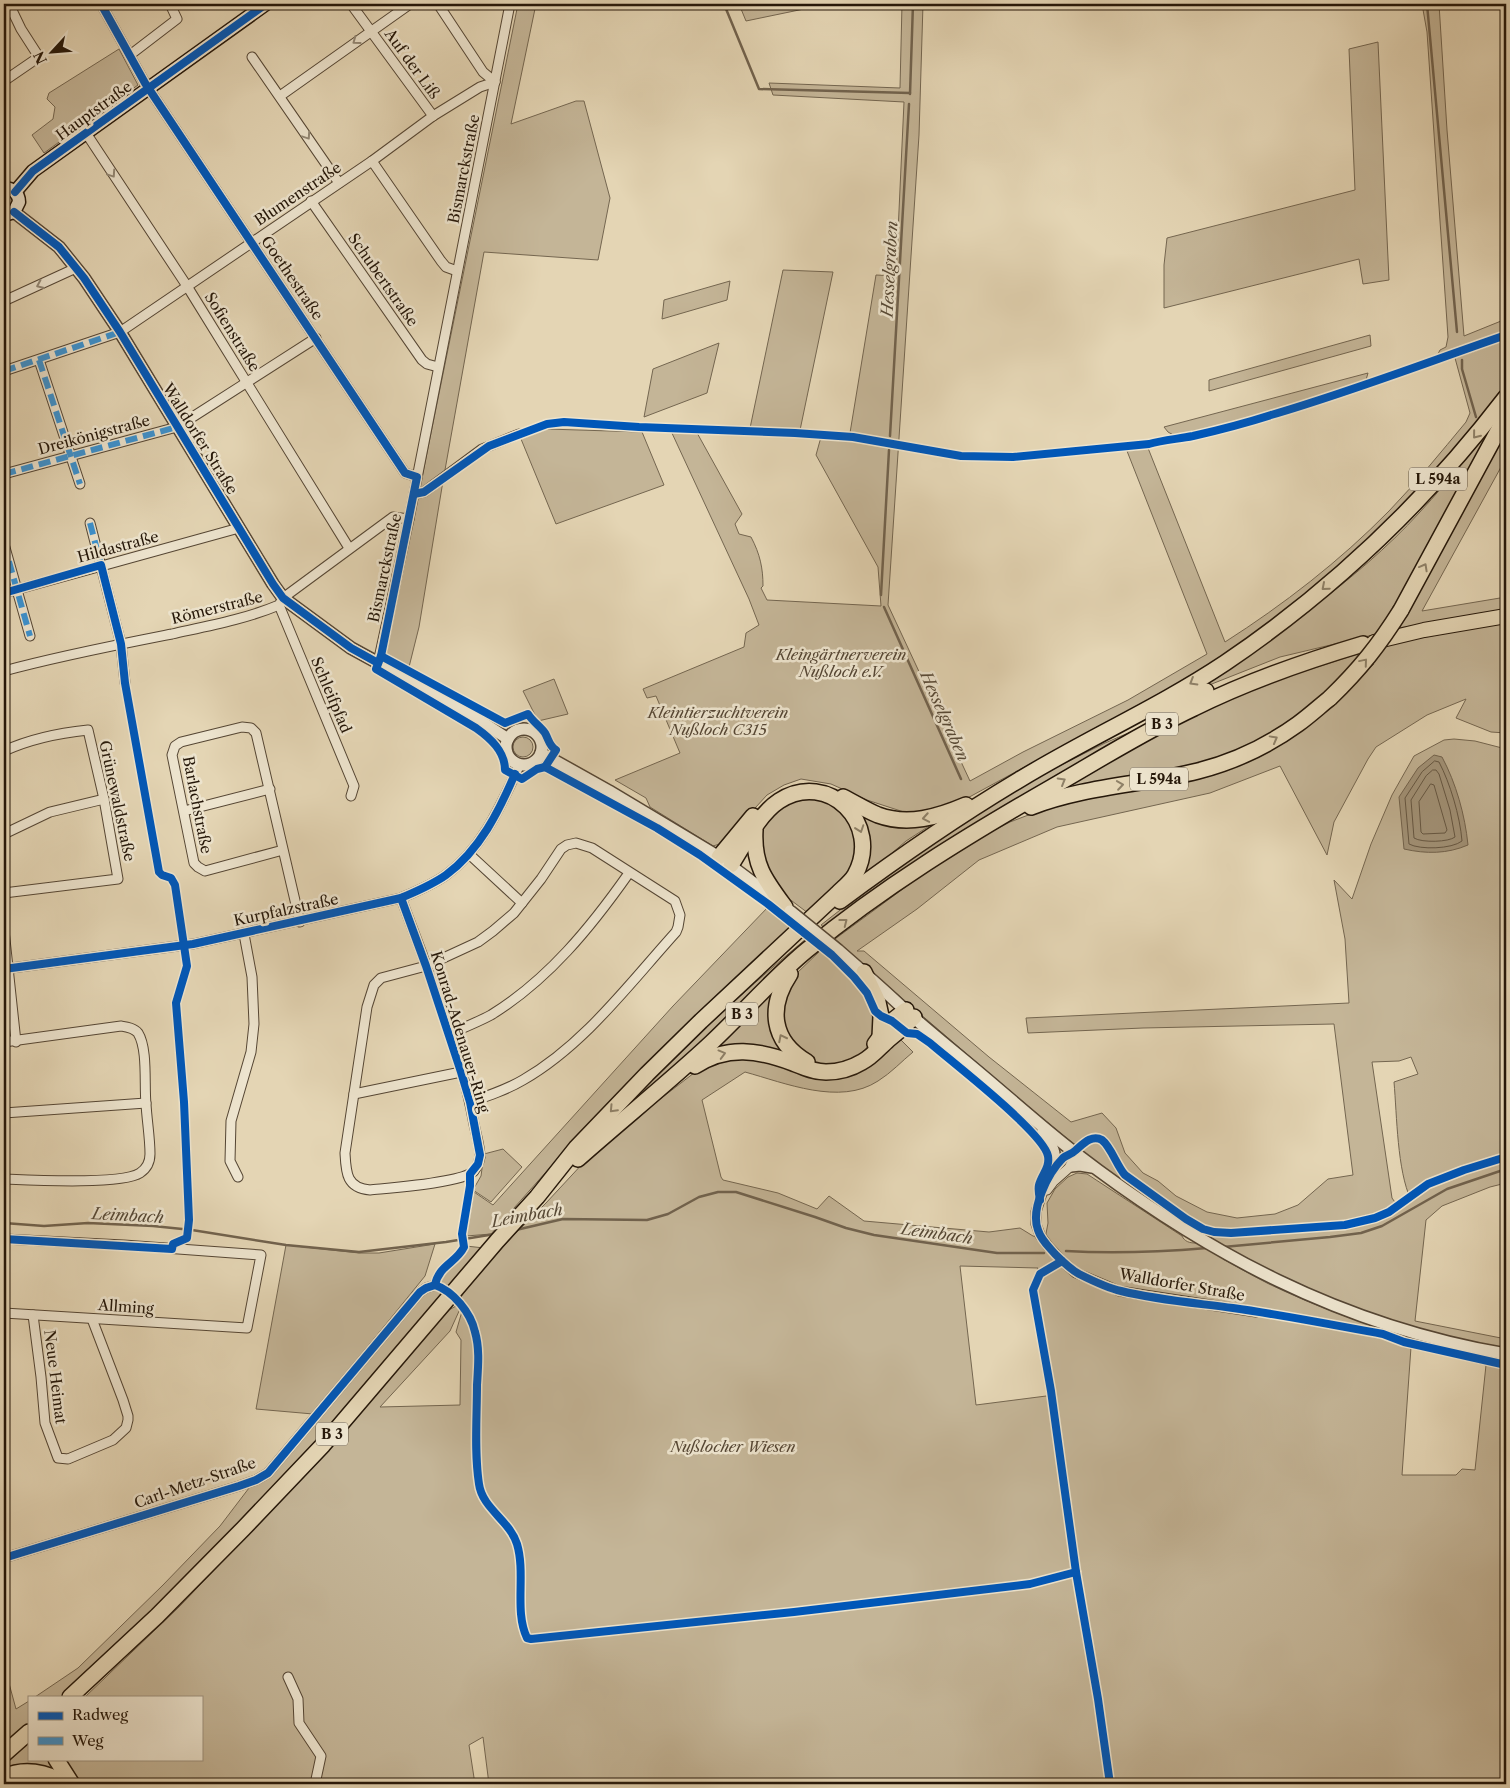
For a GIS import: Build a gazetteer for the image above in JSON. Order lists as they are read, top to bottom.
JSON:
{
  "streets": {
    "highway": ["L 594a", "B 3"],
    "main road": ["Hauptstraße"],
    "street": [
      "Auf der Liß",
      "Bismarckstraße",
      "Blumenstraße",
      "Goethestraße",
      "Schubertstraße",
      "Sofienstraße",
      "Dreikönigstraße",
      "Walldorfer Straße",
      "Hildastraße",
      "Römerstraße",
      "Schleifpfad",
      "Grünewaldstraße",
      "Barlachstraße",
      "Kurpfalzstraße",
      "Konrad-Adenauer-Ring",
      "Allming",
      "Neue Heimat",
      "Carl-Metz-Straße"
    ]
  },
  "crossings": [
    ["Auf der Liß", "Blumenstraße"],
    ["Hauptstraße", "Goethestraße"],
    ["Hauptstraße", "Sofienstraße"],
    ["Hauptstraße", "Walldorfer Straße"],
    ["Bismarckstraße", "Blumenstraße"],
    ["Bismarckstraße", "Goethestraße"],
    ["Bismarckstraße", "Schubertstraße"],
    ["Bismarckstraße", "Walldorfer Straße"],
    ["Bismarckstraße", "Römerstraße"],
    ["Blumenstraße", "Goethestraße"],
    ["Blumenstraße", "Schubertstraße"],
    ["Blumenstraße", "Sofienstraße"],
    ["Blumenstraße", "Walldorfer Straße"],
    ["Goethestraße", "Dreikönigstraße"],
    ["Sofienstraße", "Dreikönigstraße"],
    ["Sofienstraße", "Römerstraße"],
    ["Dreikönigstraße", "Walldorfer Straße"],
    ["Walldorfer Straße", "Hildastraße"],
    ["Walldorfer Straße", "Römerstraße"],
    ["Walldorfer Straße", "Schleifpfad"],
    ["Walldorfer Straße", "Kurpfalzstraße"],
    ["L 594a", "B 3"],
    ["Römerstraße", "Schleifpfad"],
    ["Barlachstraße", "Kurpfalzstraße"],
    ["Kurpfalzstraße", "Konrad-Adenauer-Ring"],
    ["Allming", "Neue Heimat"]
  ],
  "one_way": ["Sofienstraße"],
  "water": ["Hesselgraben", "Leimbach"],
  "parks": ["Kleingärtnerverein Nußloch e.V.", "Kleintierzuchtverein Nußloch C315", "Nußlocher Wiesen"],
  "legend": ["Radweg", "Weg"],
  "north": "bottom left"
}
